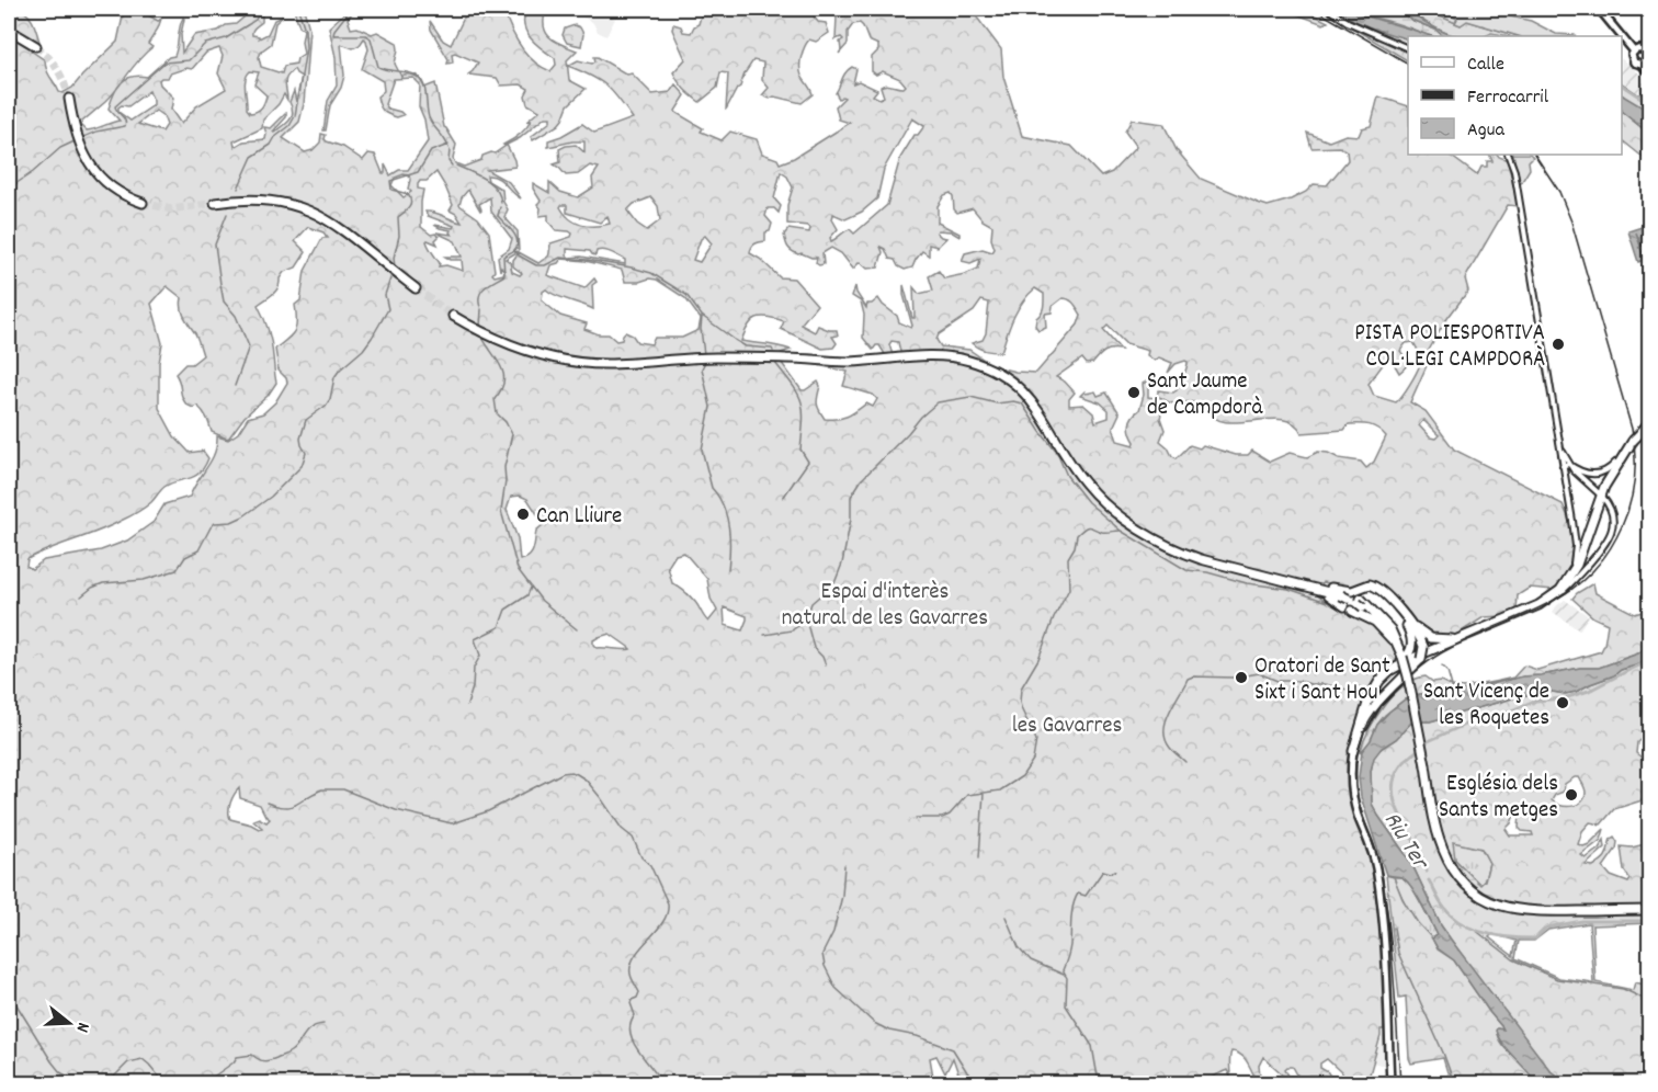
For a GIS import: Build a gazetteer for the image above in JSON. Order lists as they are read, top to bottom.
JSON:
{
  "water": ["Riu Ter"],
  "parks": ["Espai d'interès natural de les Gavarres", "les Gavarres"],
  "places": [
    "PISTA POLIESPORTIVA COL·LEGI CAMPDORÀ",
    "Sant Jaume de Campdorà",
    "Can Lliure",
    "Oratori de Sant Sixt i Sant Hou",
    "Sant Vicenç de les Roquetes",
    "Església dels Sants metges"
  ],
  "legend": ["Calle", "Ferrocarril", "Agua"],
  "north": "right"
}
